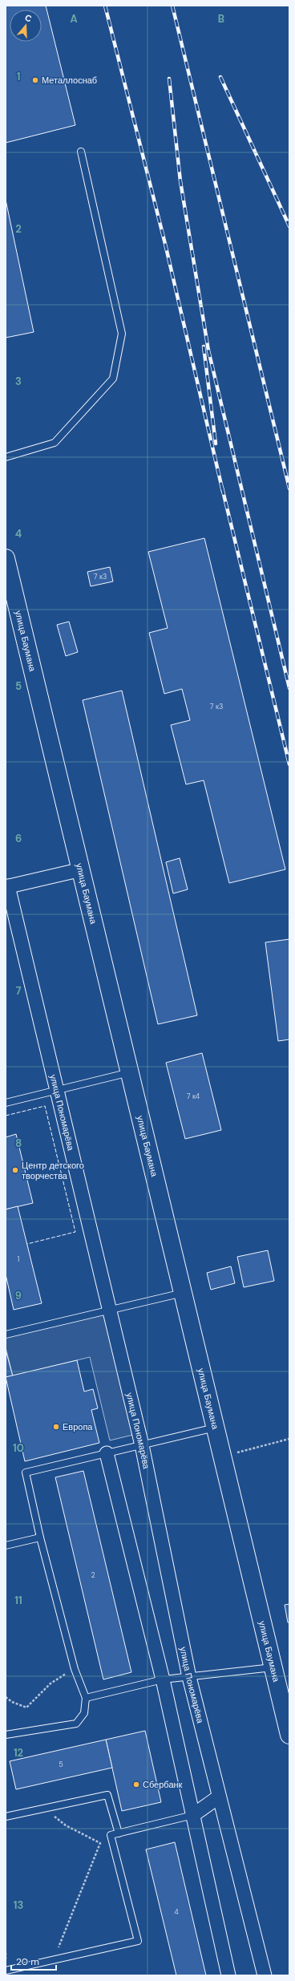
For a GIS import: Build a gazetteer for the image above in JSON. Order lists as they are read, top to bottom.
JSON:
{
  "streets": {
    "main road": ["улица Баумана"],
    "street": ["улица Пономарёва"]
  },
  "places": [
    "Металлоснаб",
    "Центр детского творчества",
    "Европа",
    "Сбербанк"
  ],
  "house_numbers": [
    "7 к3",
    "7 к3",
    "7 к4",
    "1",
    "2",
    "5",
    "4"
  ],
  "scale_bar": "20 m",
  "north": "top",
  "grid": {
    "columns": ["A", "B"],
    "rows": [
      "1",
      "2",
      "3",
      "4",
      "5",
      "6",
      "7",
      "8",
      "9",
      "10",
      "11",
      "12",
      "13"
    ]
  }
}
